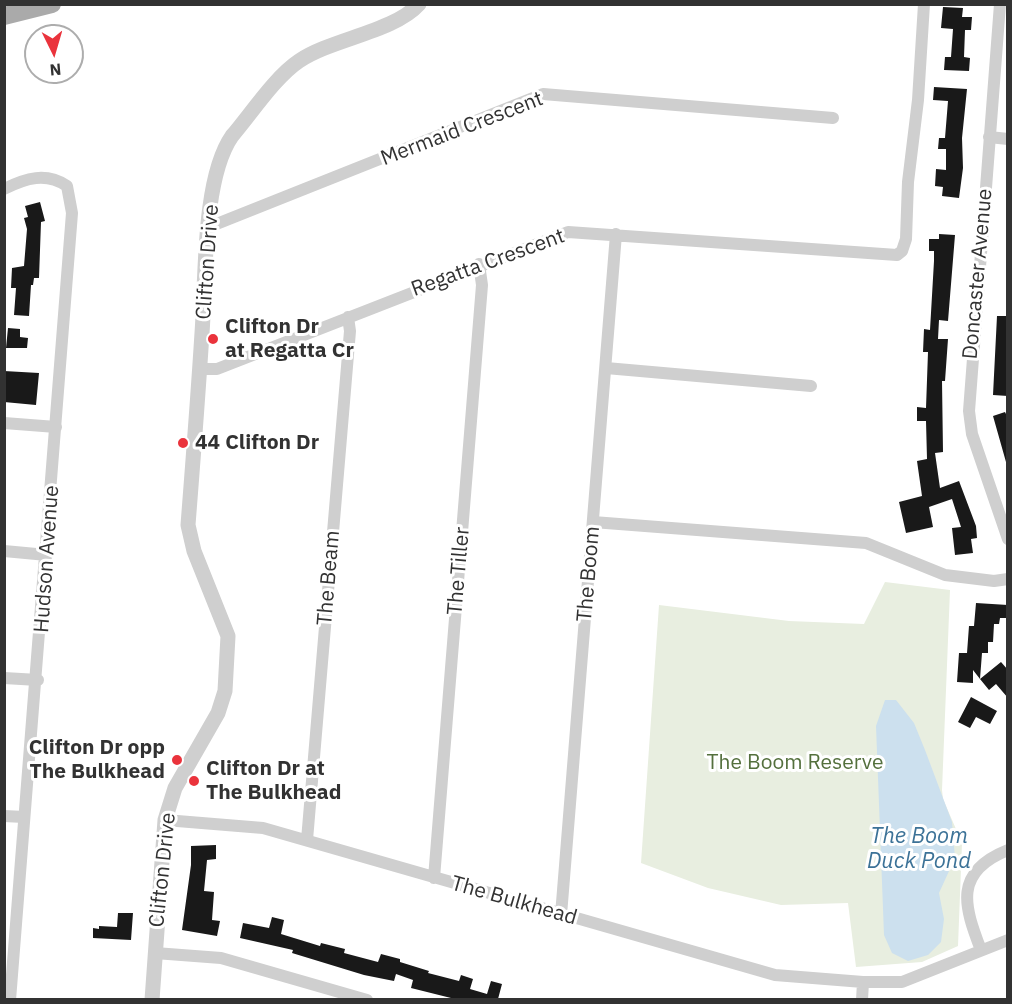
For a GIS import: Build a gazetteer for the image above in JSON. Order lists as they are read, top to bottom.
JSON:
{
  "streets": {
    "street": [
      "Mermaid Crescent",
      "Clifton Drive",
      "Regatta Crescent",
      "Doncaster Avenue",
      "Hudson Avenue",
      "The Tiller",
      "The Boom",
      "The Beam",
      "The Bulkhead"
    ]
  },
  "crossings": [
    ["Mermaid Crescent", "Clifton Drive"],
    ["Clifton Drive", "Regatta Crescent"],
    ["Clifton Drive", "The Bulkhead"],
    ["Regatta Crescent", "The Tiller"],
    ["Regatta Crescent", "The Boom"],
    ["Regatta Crescent", "The Beam"],
    ["The Tiller", "The Bulkhead"],
    ["The Boom", "The Bulkhead"],
    ["The Beam", "The Bulkhead"]
  ],
  "water": ["The Boom Duck Pond"],
  "parks": ["The Boom Reserve"],
  "places": [
    "Clifton Dr at Regatta Cr",
    "44 Clifton Dr",
    "Clifton Dr opp The Bulkhead",
    "Clifton Dr at The Bulkhead"
  ],
  "north": "bottom"
}
